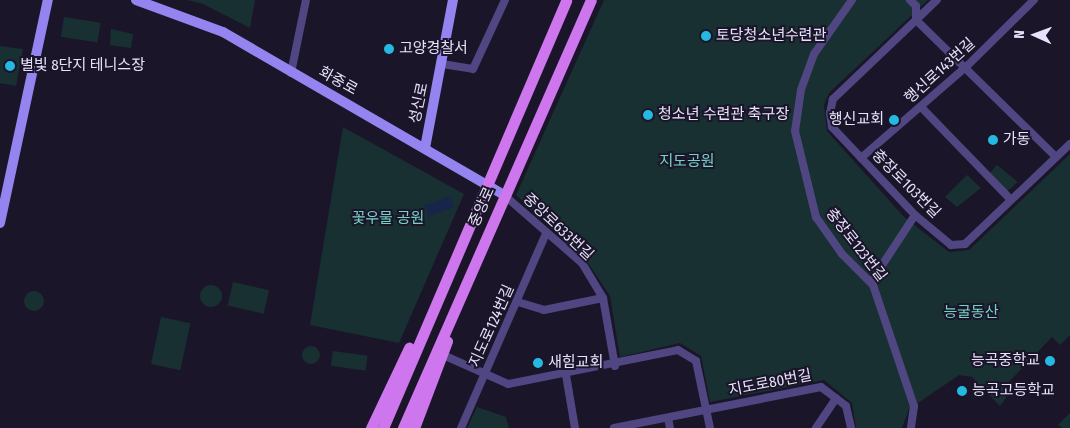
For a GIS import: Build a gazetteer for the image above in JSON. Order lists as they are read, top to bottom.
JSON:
{
  "streets": {
    "main road": ["화중로", "성신로", "중앙로"],
    "street": [
      "행신로143번길",
      "충장로103번길",
      "중앙로633번길",
      "충장로123번길",
      "지도로124번길",
      "지도로80번길"
    ]
  },
  "crossings": [
    ["행신로143번길", "충장로103번길"],
    ["화중로", "성신로"],
    ["화중로", "중앙로"],
    ["화중로", "중앙로633번길"],
    ["중앙로", "중앙로633번길"],
    ["중앙로633번길", "지도로124번길"]
  ],
  "parks": ["지도공원", "꽃우물 공원", "능굴동산"],
  "places": [
    "토당청소년수련관",
    "고양경찰서",
    "별빛 8단지 테니스장",
    "청소년 수련관 축구장",
    "행신교회",
    "가동",
    "능곡중학교",
    "새힘교회",
    "능곡고등학교"
  ],
  "north": "left"
}
